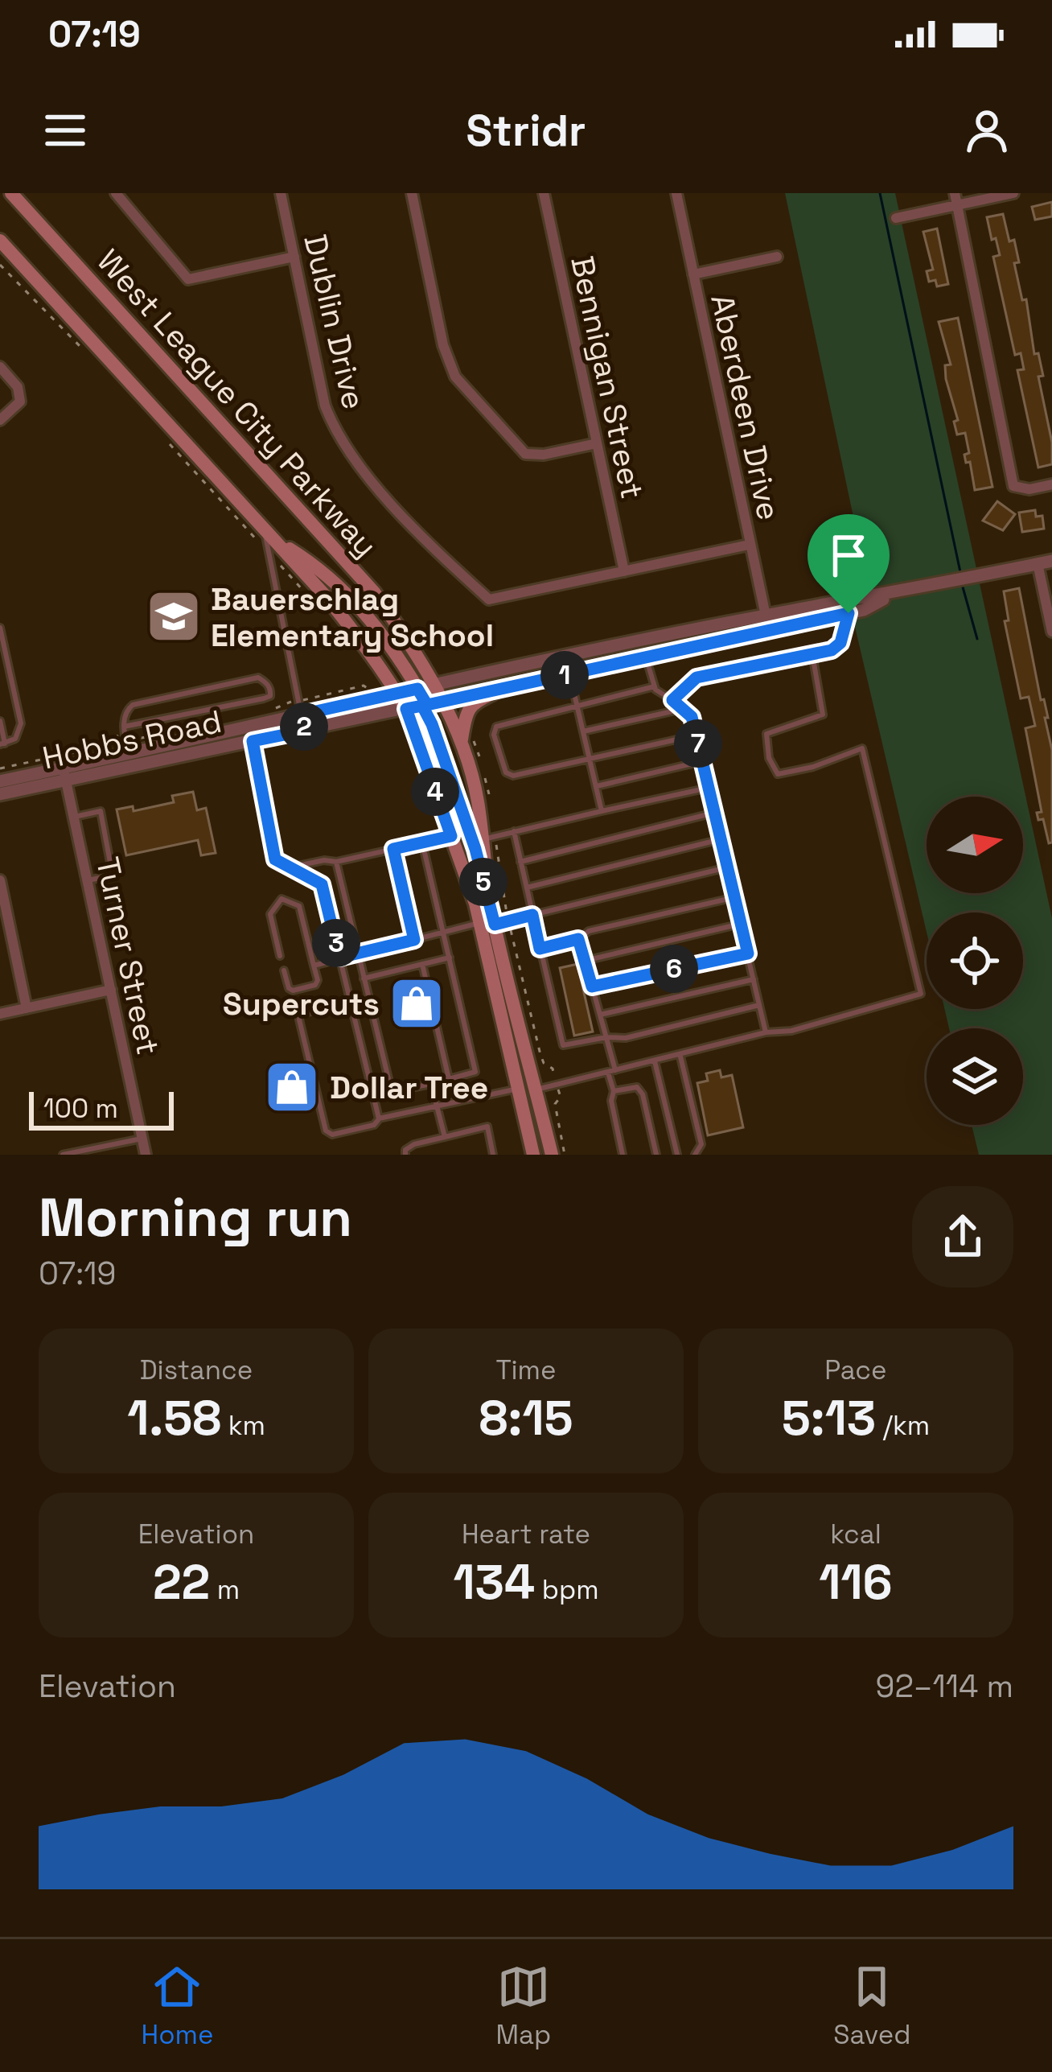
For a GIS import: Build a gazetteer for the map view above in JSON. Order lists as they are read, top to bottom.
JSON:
{
  "streets": {
    "main road": ["West League City Parkway"],
    "street": [
      "Dublin Drive",
      "Bennigan Street",
      "Aberdeen Drive",
      "Hobbs Road",
      "Turner Street"
    ]
  },
  "crossings": [
    ["Dublin Drive", "Bennigan Street"],
    ["Dublin Drive", "Aberdeen Drive"],
    ["West League City Parkway", "Hobbs Road"],
    ["Aberdeen Drive", "Hobbs Road"],
    ["Hobbs Road", "Turner Street"]
  ],
  "places": {
    "school or university": ["Bauerschlag Elementary School"],
    "shop": ["Supercuts", "Dollar Tree"]
  },
  "scale_bar": "100 m",
  "north": "right",
  "page": {
    "status": "07:19",
    "header": "Stridr",
    "pins": [
      "1",
      "2",
      "7",
      "4",
      "5",
      "3",
      "6"
    ],
    "scale": "100 m",
    "heading": ["Morning run", "07:19"],
    "stats": [
      ["Distance", "1.58 km"],
      ["Time", "8:15"],
      ["Pace", "5:13 /km"],
      ["Elevation", "22 m"],
      ["Heart rate", "134 bpm"],
      ["kcal", "116"]
    ],
    "chart": ["Elevation", "92–114 m"],
    "tabs": ["Home", "Map", "Saved"]
  }
}
